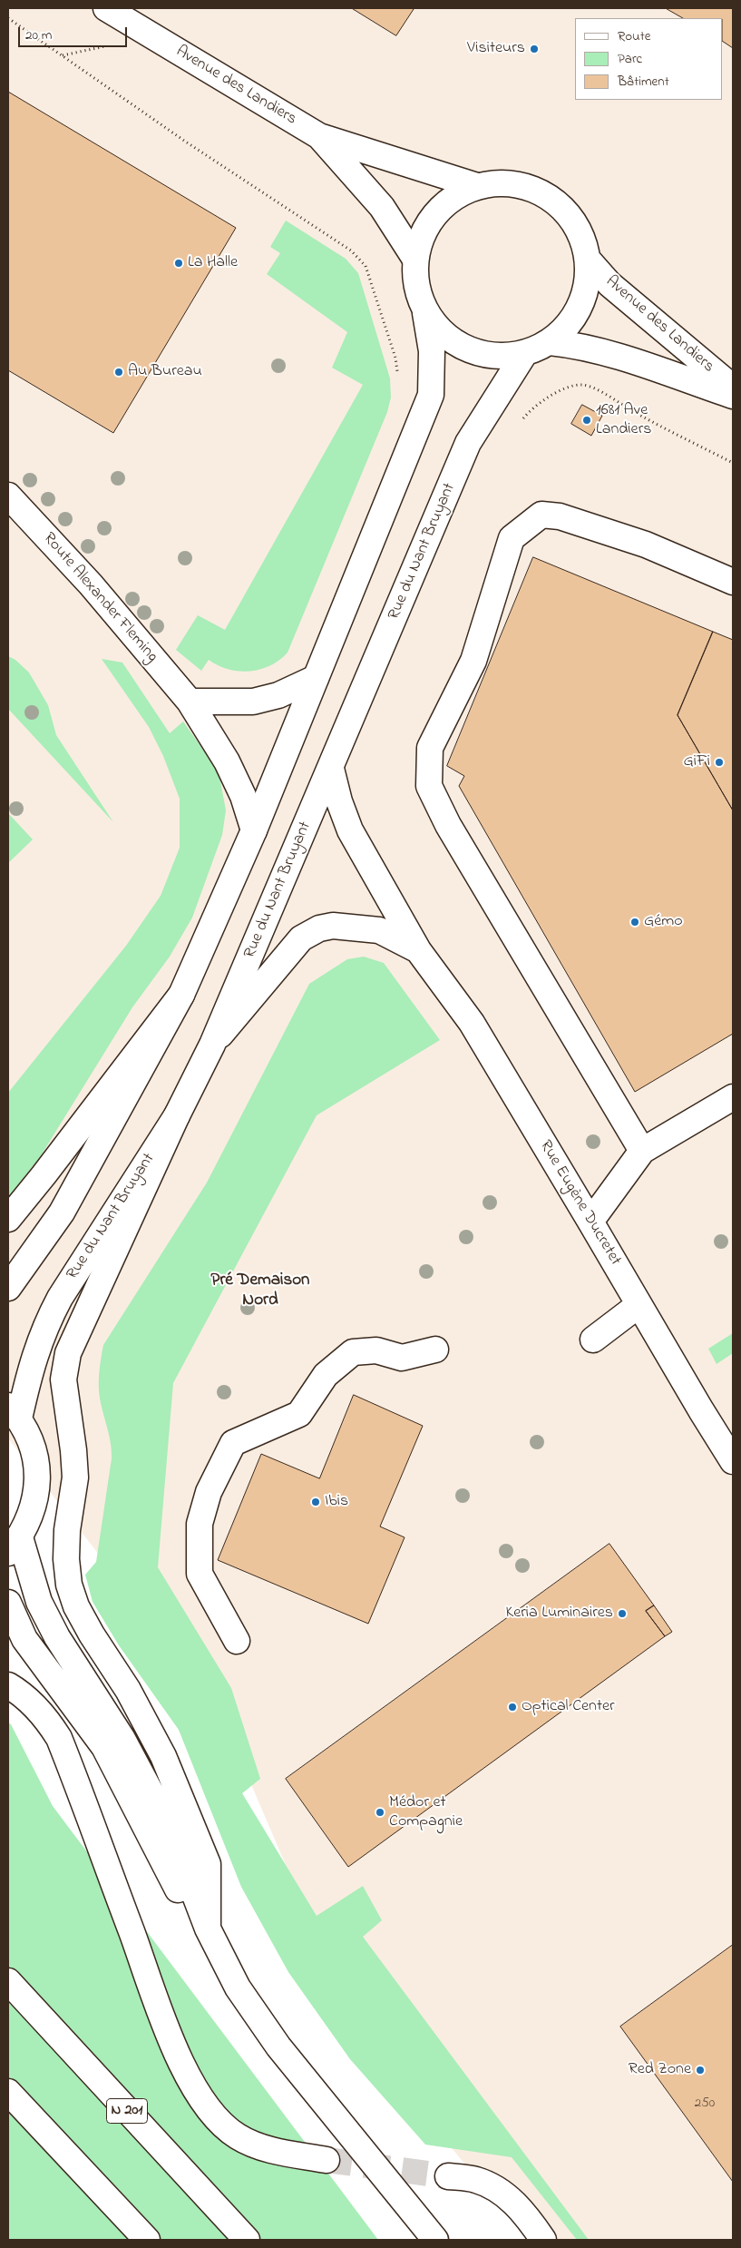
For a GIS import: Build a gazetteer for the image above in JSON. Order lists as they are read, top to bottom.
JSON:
{
  "streets": {
    "main road": [
      "Avenue des Landiers",
      "Rue du Nant Bruyant",
      "Route Alexander Fleming",
      "Rue Eugène Ducretet",
      "N 201"
    ]
  },
  "crossings": [
    ["Rue du Nant Bruyant", "Rue Eugène Ducretet"]
  ],
  "districts": ["Pré Demaison Nord"],
  "places": [
    "Visiteurs",
    "La Halle",
    "Au Bureau",
    "1681 Ave Landiers",
    "GiFi",
    "Gémo",
    "Ibis",
    "Keria Luminaires",
    "Optical Center",
    "Médor et Compagnie",
    "Red Zone"
  ],
  "house_numbers": ["250"],
  "legend": ["Route", "Parc", "Bâtiment"],
  "scale_bar": "20 m"
}
